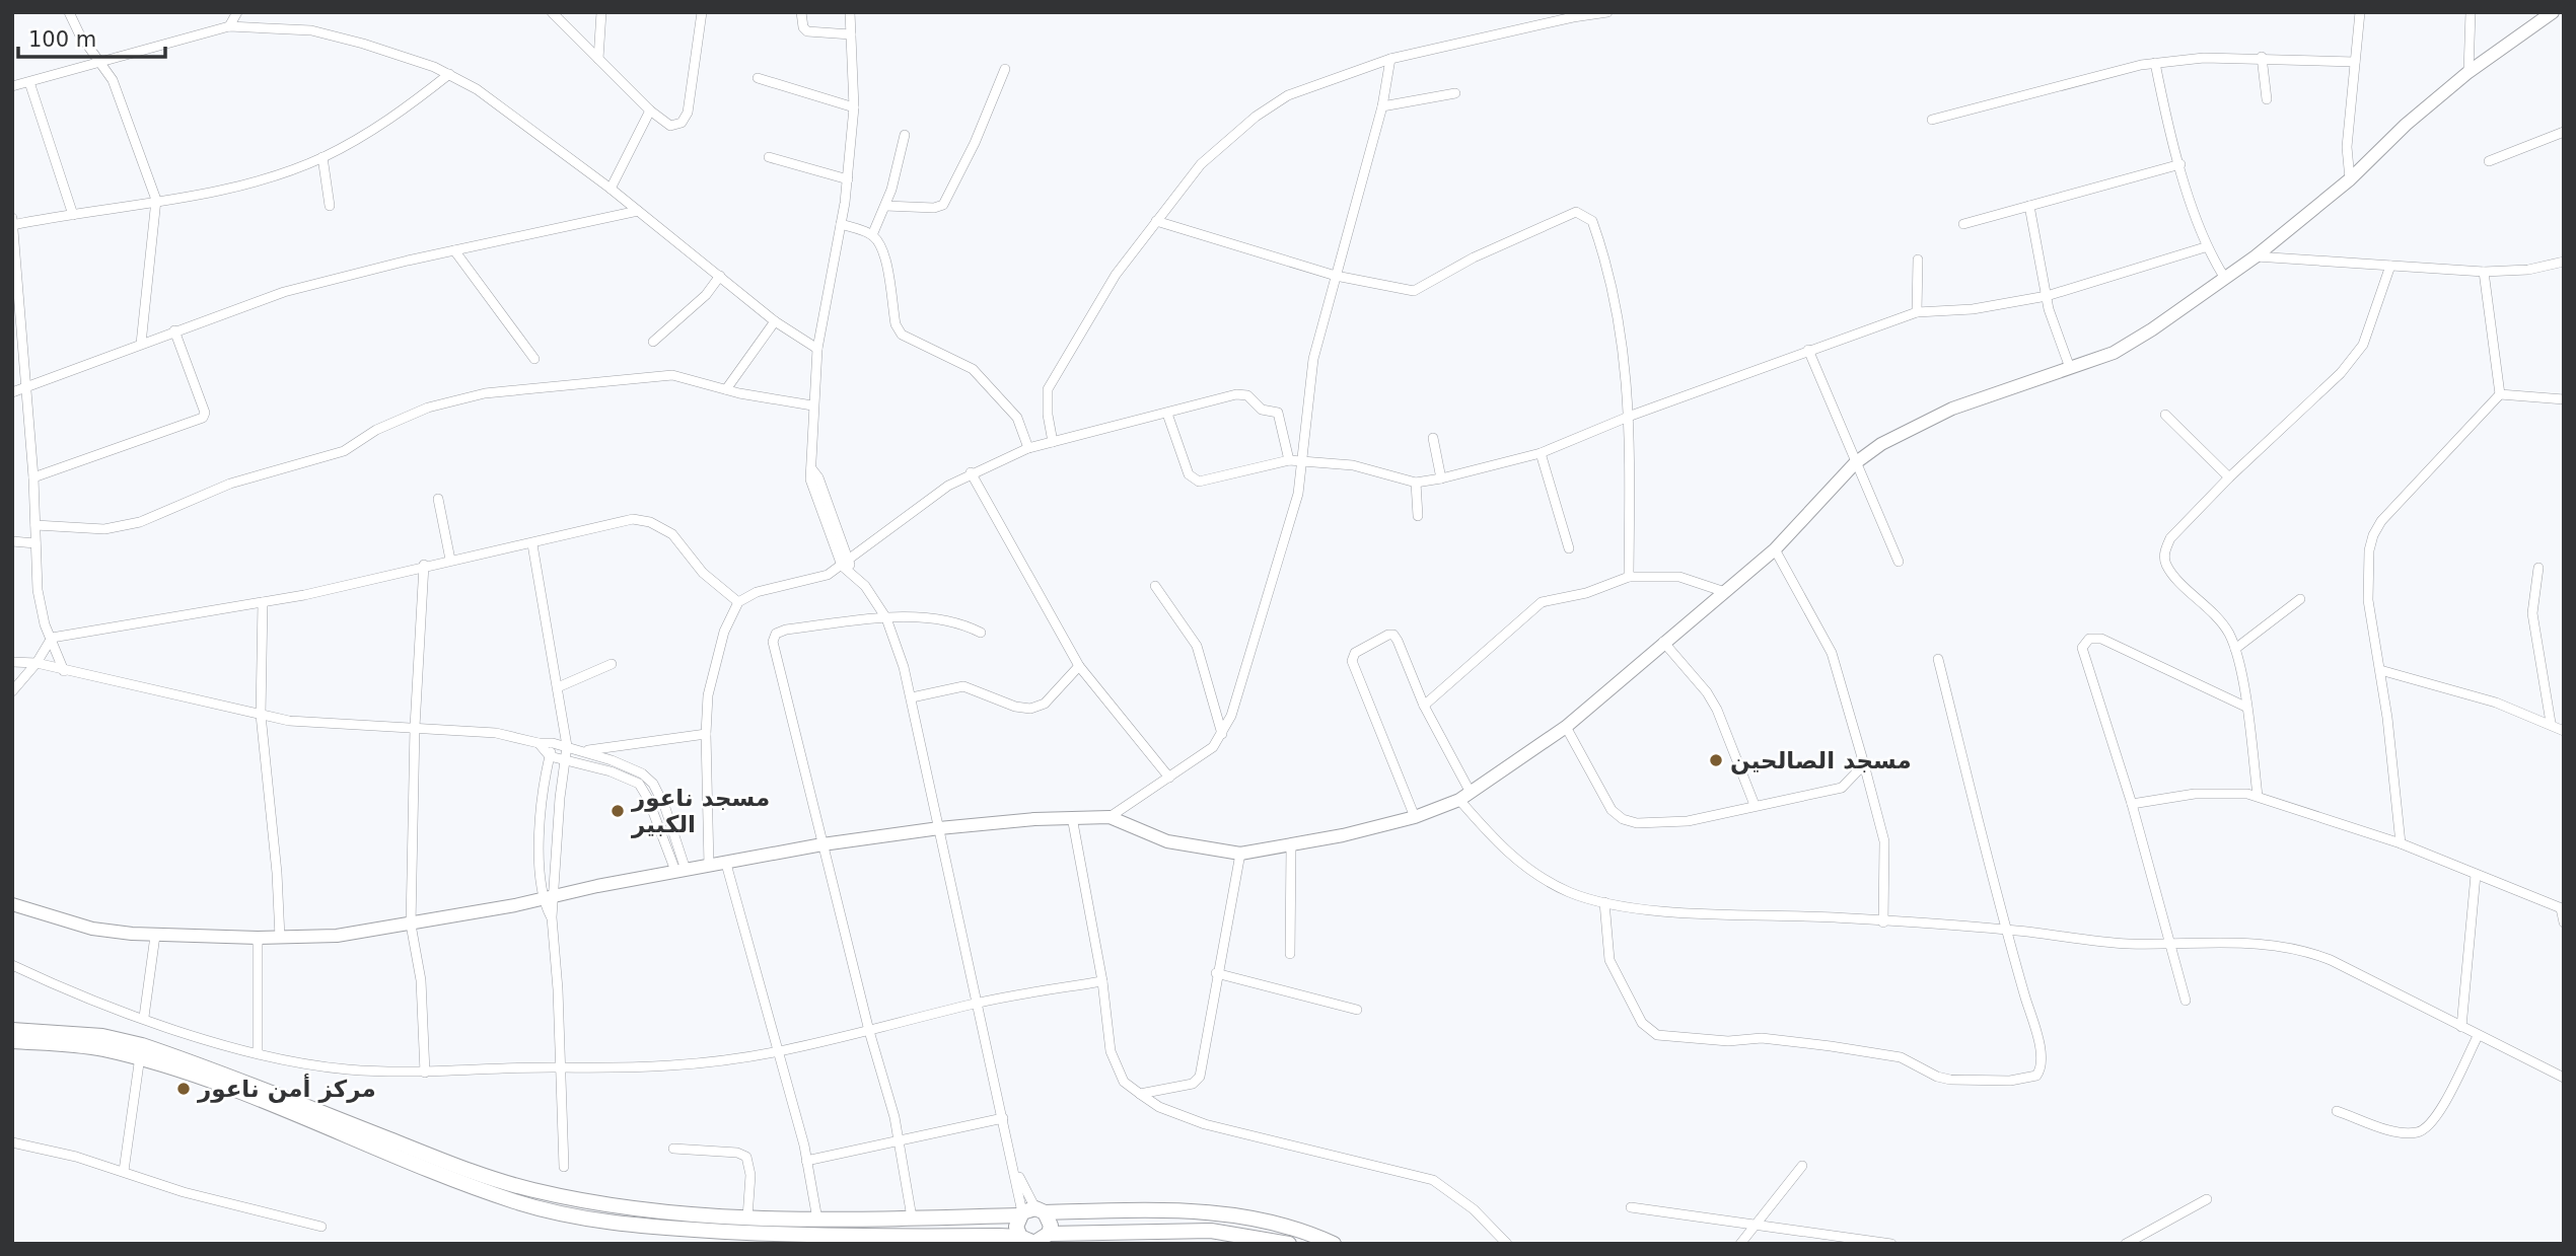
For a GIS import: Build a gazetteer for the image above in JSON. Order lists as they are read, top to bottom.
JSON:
{
  "places": ["مسجد الصالحين", "مسجد ناعور الكبير", "مركز أمن ناعور"],
  "scale_bar": "100 m"
}
